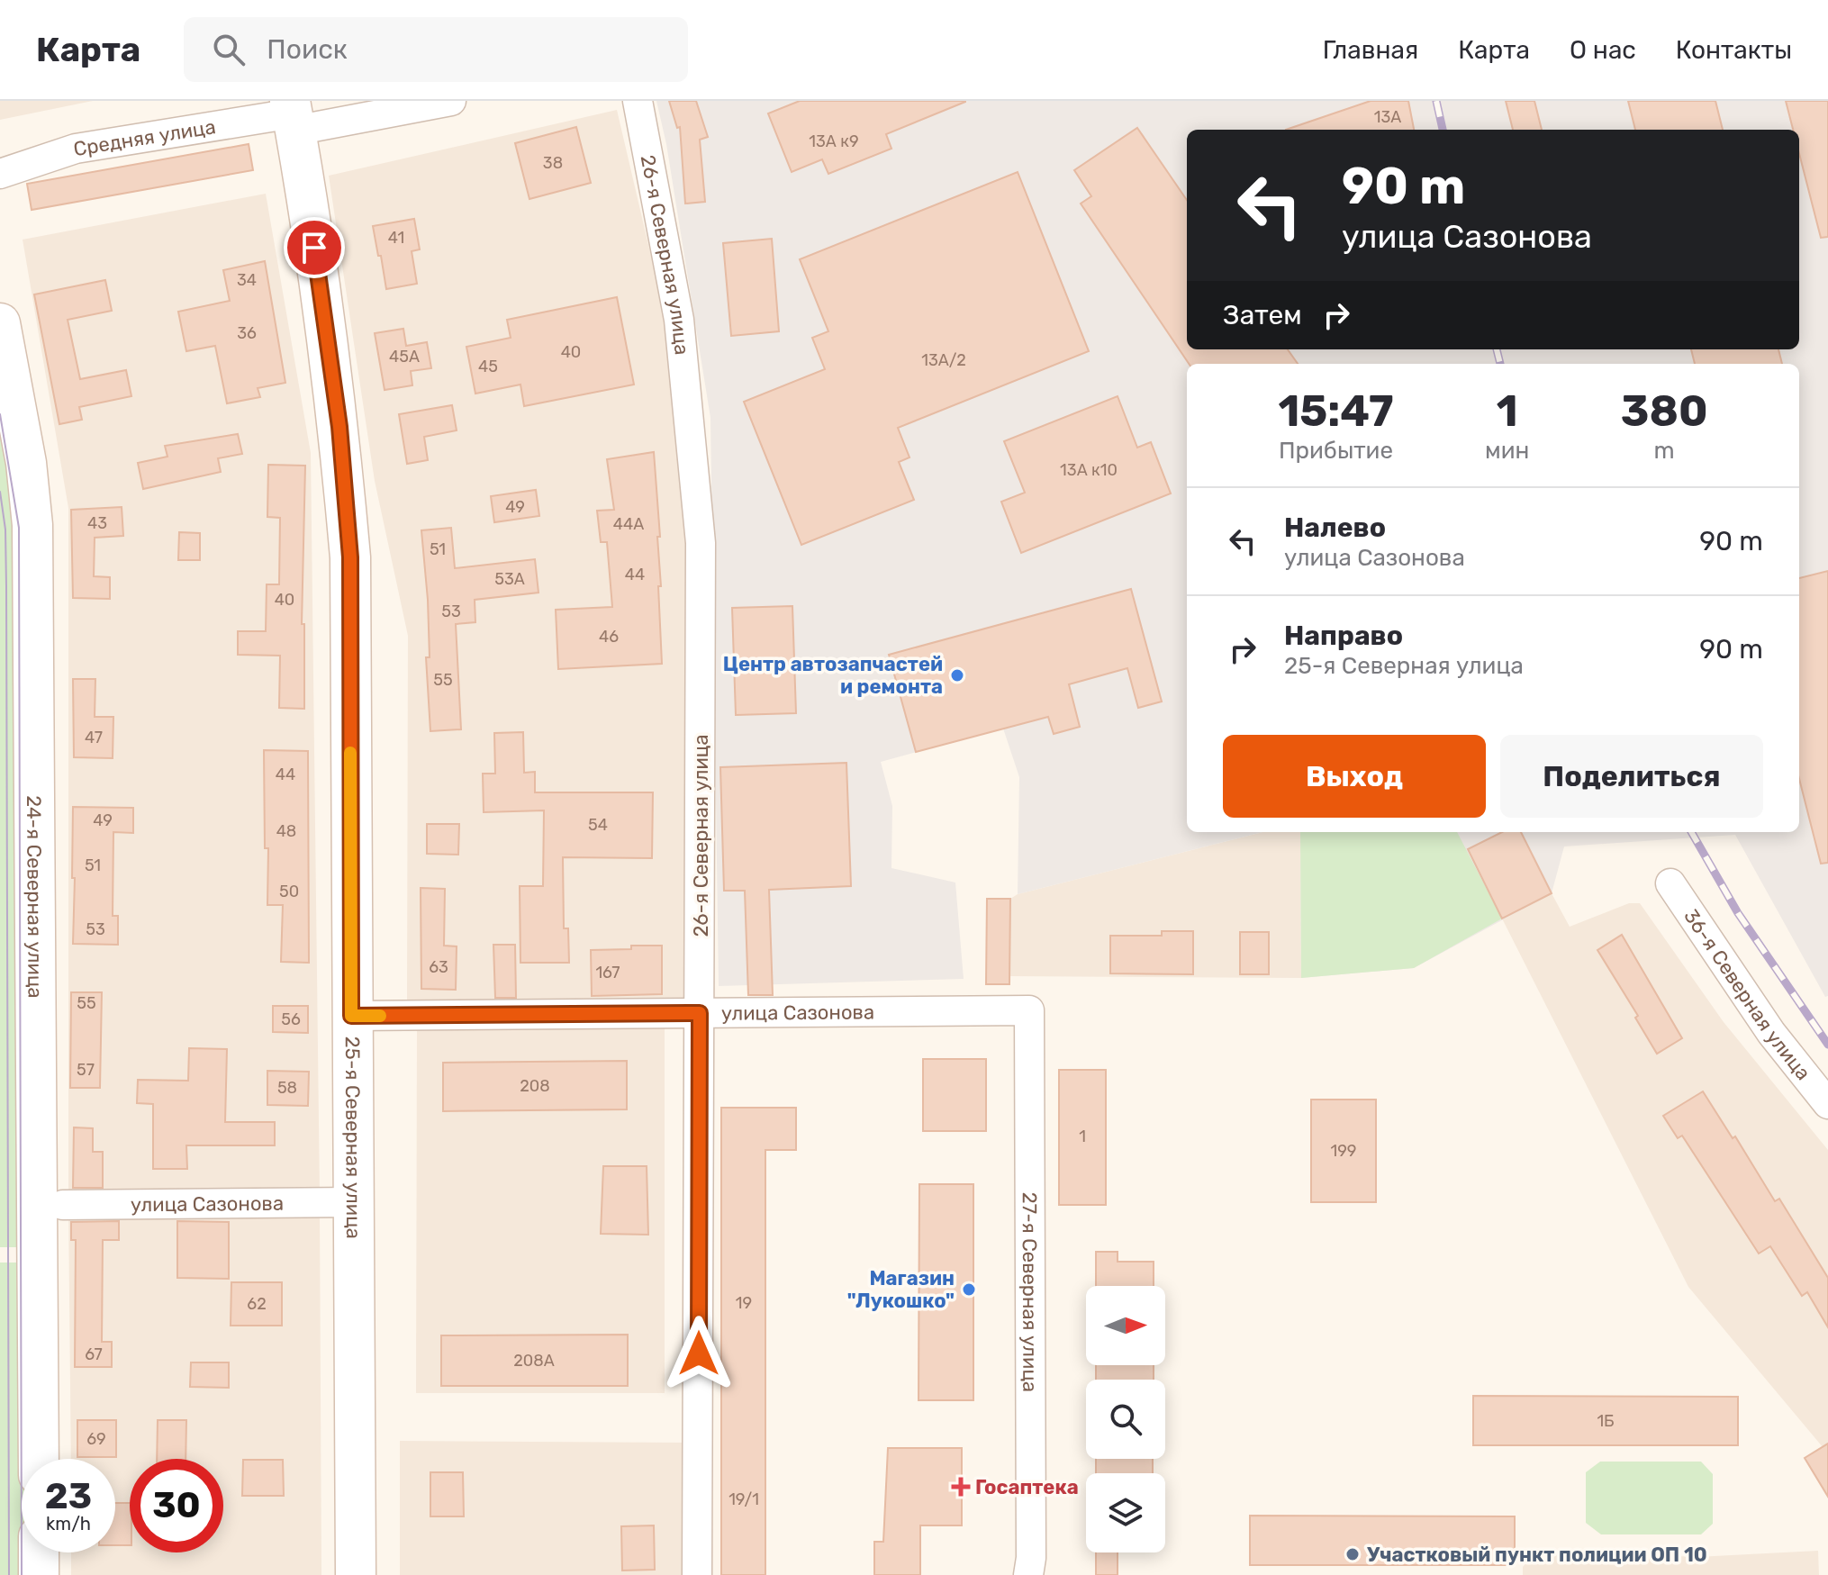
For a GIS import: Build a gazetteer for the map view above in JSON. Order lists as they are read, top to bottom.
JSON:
{
  "streets": {
    "main road": ["24-я Северная улица", "25-я Северная улица"],
    "street": [
      "Средняя улица",
      "26-я Северная улица",
      "36-я Северная улица",
      "улица Сазонова",
      "27-я Северная улица"
    ]
  },
  "crossings": [
    ["Средняя улица", "25-я Северная улица"],
    ["26-я Северная улица", "улица Сазонова"],
    ["улица Сазонова", "25-я Северная улица"],
    ["улица Сазонова", "27-я Северная улица"]
  ],
  "places": {
    "other": ["Центр автозапчастей и ремонта", "Магазин \"Лукошко\"", "Участковый пункт полиции ОП 10"],
    "health": ["Госаптека"]
  },
  "house_numbers": [
    "13А",
    "13А к9",
    "38",
    "41",
    "34",
    "36",
    "40",
    "45А",
    "13А/2",
    "45",
    "13А к10",
    "49",
    "43",
    "44А",
    "51",
    "44",
    "53А",
    "40",
    "53",
    "46",
    "55",
    "47",
    "44",
    "49",
    "54",
    "48",
    "51",
    "50",
    "53",
    "63",
    "167",
    "55",
    "56",
    "57",
    "208",
    "58",
    "1",
    "199",
    "19",
    "62",
    "67",
    "208А",
    "1Б",
    "69",
    "19/1"
  ],
  "north": "right",
  "page": {
    "header": "Карта",
    "search": "Поиск",
    "nav": [
      "Главная",
      "Карта",
      "О нас",
      "Контакты"
    ],
    "turn": ["90 m", "улица Сазонова"],
    "then": "Затем",
    "eta": [
      "15:47",
      "Прибытие",
      "1",
      "мин",
      "380",
      "m"
    ],
    "list": [
      {
        "name": "Налево",
        "note": "улица Сазонова",
        "value": "90 m"
      },
      {
        "name": "Направо",
        "note": "25-я Северная улица",
        "value": "90 m"
      }
    ],
    "buttons": ["Выход", "Поделиться"],
    "speed": "23 km/h",
    "limit": "30"
  }
}
